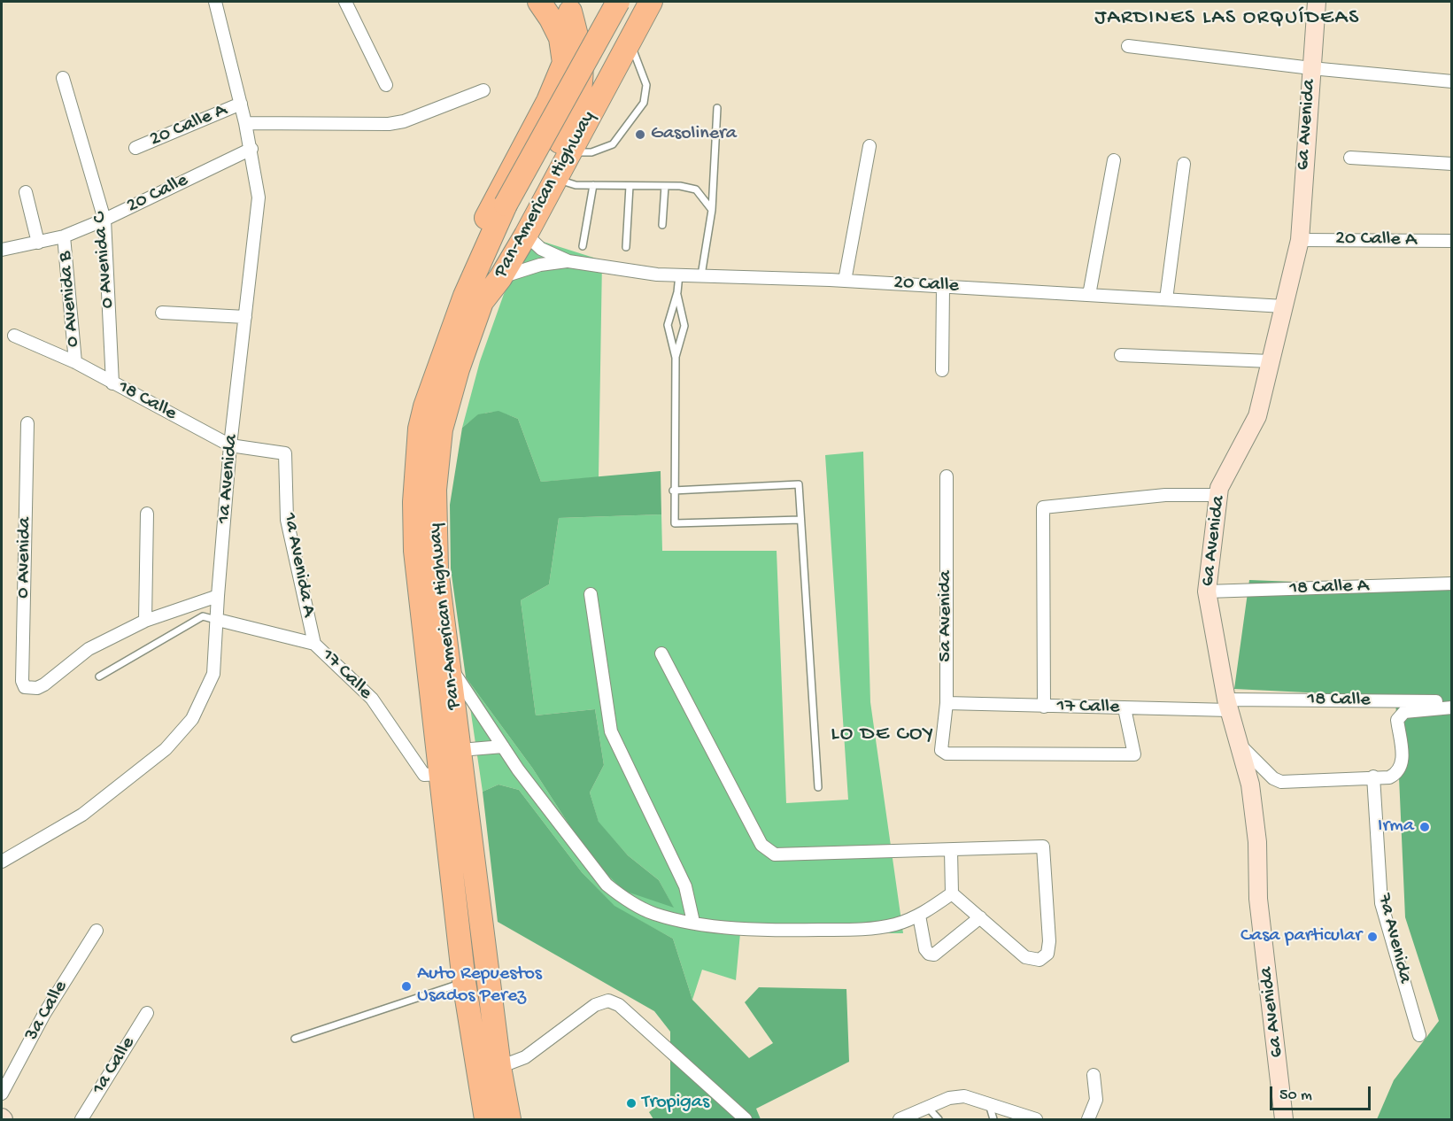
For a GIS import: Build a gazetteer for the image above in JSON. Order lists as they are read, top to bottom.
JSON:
{
  "streets": {
    "highway": ["Pan-American Highway"],
    "street": [
      "6a Avenida",
      "20 Calle A",
      "20 Calle",
      "0 Avenida C",
      "0 Avenida B",
      "18 Calle",
      "1a Avenida",
      "0 Avenida",
      "1a Avenida A",
      "18 Calle A",
      "5a Avenida",
      "17 Calle",
      "7a Avenida",
      "3a Calle",
      "1a Calle"
    ]
  },
  "crossings": [
    ["6a Avenida", "20 Calle A"],
    ["6a Avenida", "20 Calle"],
    ["6a Avenida", "18 Calle"],
    ["6a Avenida", "18 Calle A"],
    ["6a Avenida", "17 Calle"],
    ["20 Calle A", "1a Avenida"],
    ["20 Calle", "Pan-American Highway"],
    ["20 Calle", "0 Avenida C"],
    ["20 Calle", "0 Avenida B"],
    ["20 Calle", "1a Avenida"],
    ["Pan-American Highway", "17 Calle"],
    ["0 Avenida C", "18 Calle"],
    ["0 Avenida B", "18 Calle"],
    ["18 Calle", "1a Avenida"],
    ["18 Calle", "1a Avenida A"],
    ["18 Calle", "17 Calle"],
    ["1a Avenida", "17 Calle"],
    ["1a Avenida A", "17 Calle"],
    ["5a Avenida", "17 Calle"]
  ],
  "districts": ["JARDINES LAS ORQUÍDEAS", "LO DE COY"],
  "places": [
    "Gasolinera",
    "Irma",
    "Casa particular",
    "Auto Repuestos Usados Perez",
    "Tropigas"
  ],
  "scale_bar": "50 m"
}
